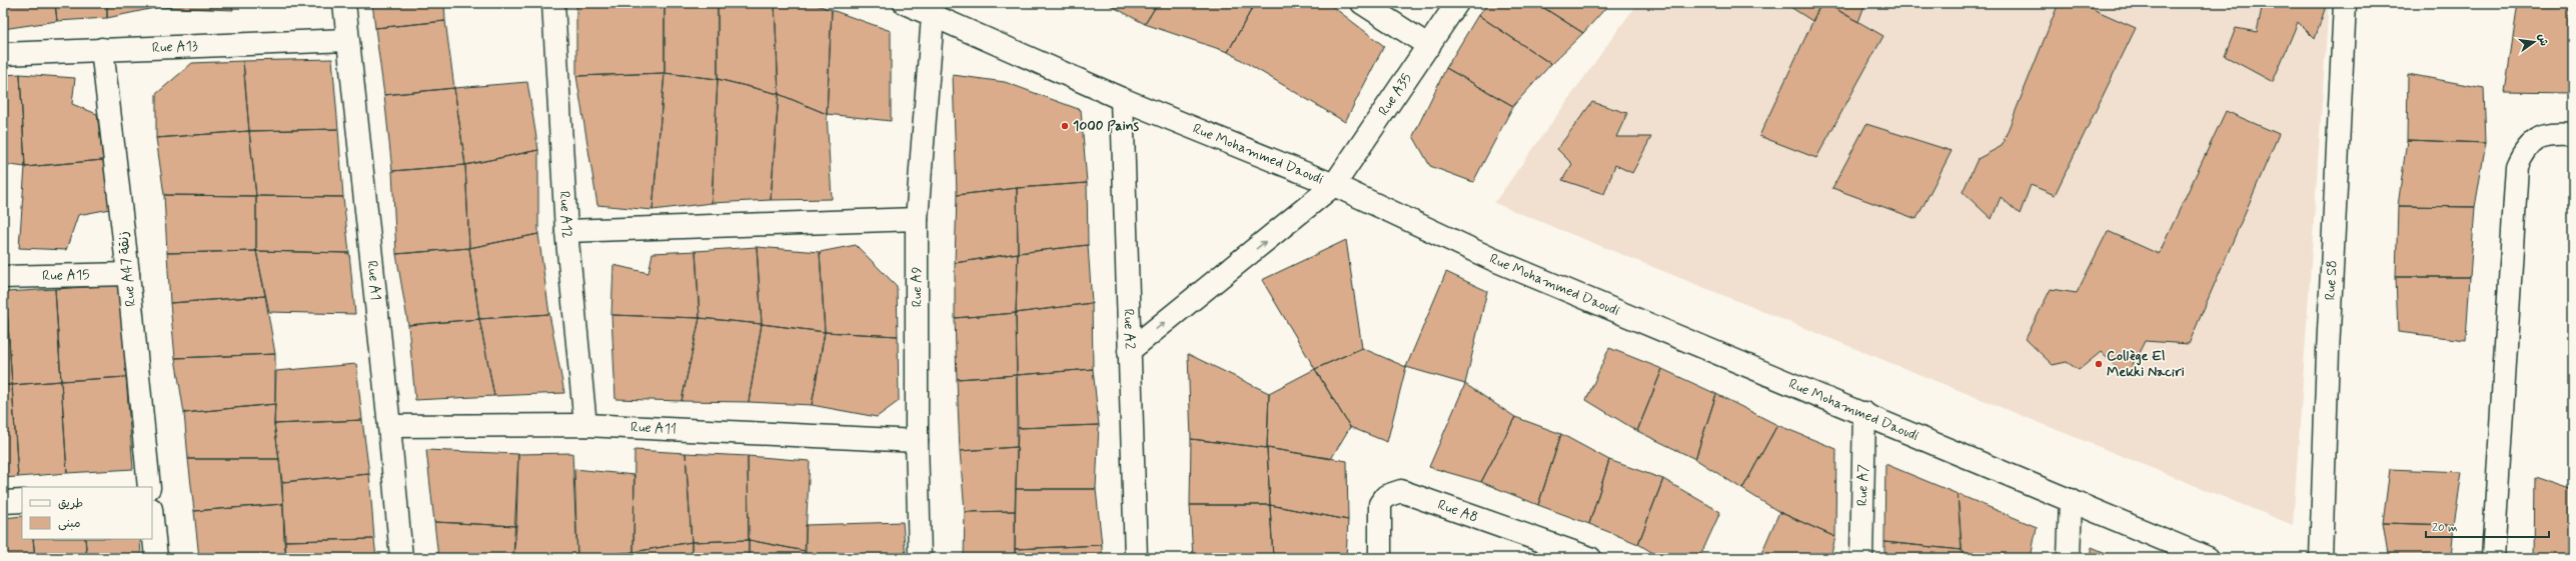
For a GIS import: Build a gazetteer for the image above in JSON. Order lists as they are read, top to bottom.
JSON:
{
  "streets": {
    "street": [
      "Rue A13",
      "Rue A35",
      "Rue Mohammed Daoudi",
      "Rue A12",
      "Rue A47 زنقة",
      "Rue A15",
      "Rue A1",
      "Rue S8",
      "Rue A9",
      "Rue A2",
      "Rue A11",
      "Rue A7",
      "Rue A8"
    ]
  },
  "crossings": [
    ["Rue A13", "Rue A47 زنقة"],
    ["Rue A13", "Rue A1"],
    ["Rue A35", "Rue Mohammed Daoudi"],
    ["Rue A35", "Rue A2"],
    ["Rue Mohammed Daoudi", "Rue A9"],
    ["Rue Mohammed Daoudi", "Rue A2"],
    ["Rue Mohammed Daoudi", "Rue A7"],
    ["Rue A12", "Rue A11"],
    ["Rue A47 زنقة", "Rue A15"],
    ["Rue A1", "Rue A11"],
    ["Rue A9", "Rue A11"]
  ],
  "one_way": ["Rue A35"],
  "places": ["1000 Pains", "Collège El Mekki Naciri"],
  "legend": ["طريق", "مبنى"],
  "scale_bar": "20 m",
  "north": "right"
}
